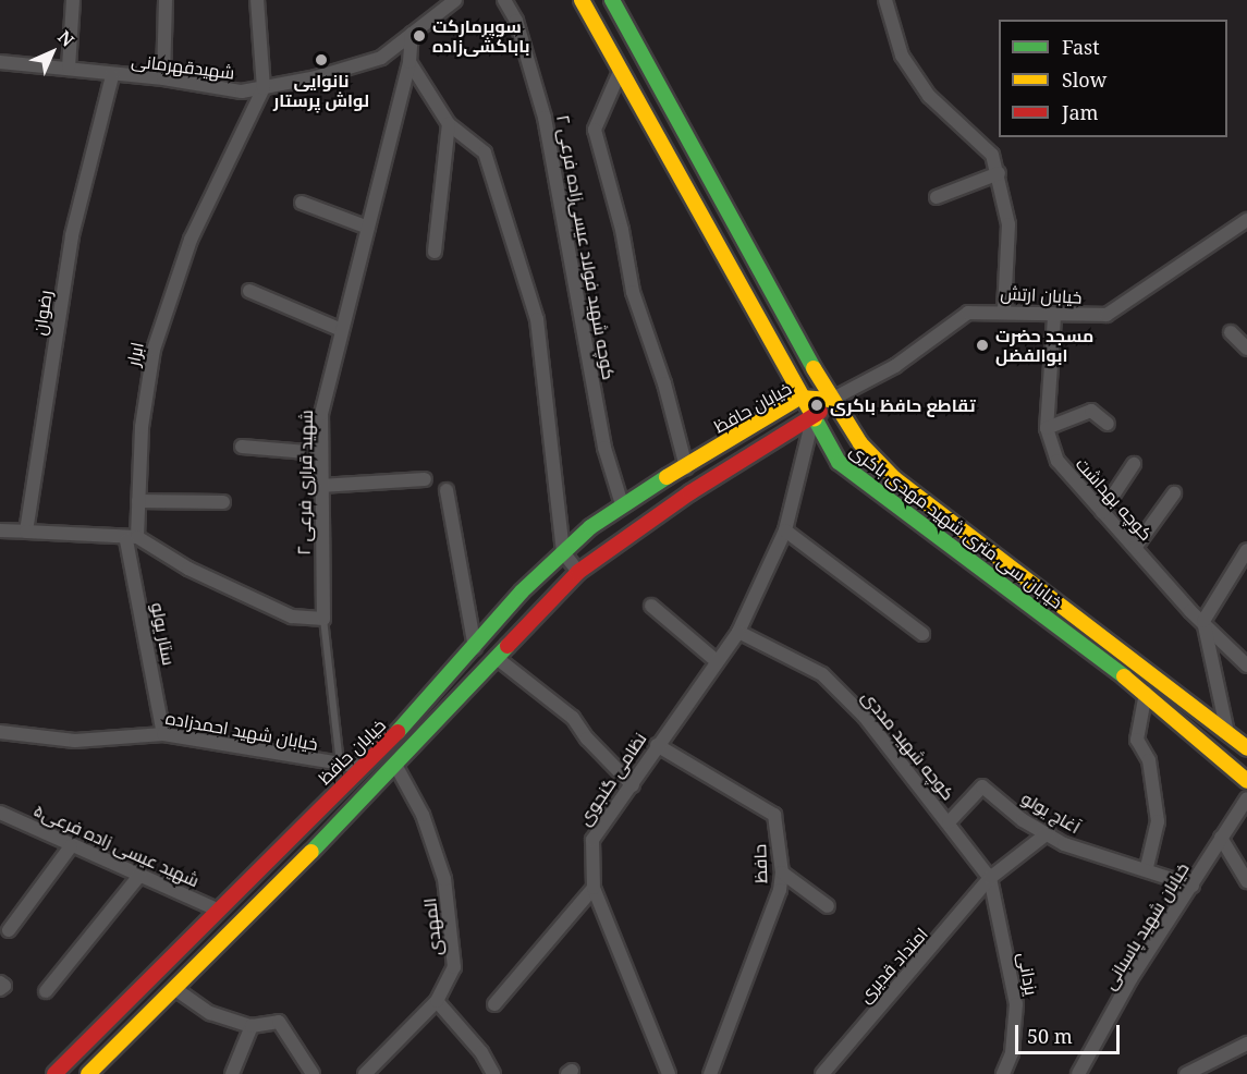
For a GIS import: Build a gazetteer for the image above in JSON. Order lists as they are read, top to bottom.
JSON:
{
  "streets": {
    "main road": ["خیابان حافظ", "خیابان سی متری شهید مهدی باکری"],
    "street": [
      "شهیدقهرمانی",
      "کوچه شهید فولاد عیسی‌زاده فرعی ۲",
      "خیابان ارتش",
      "رضوان",
      "ابرار",
      "شهید قراری فرعی ۲",
      "کوچه بهداشت",
      "ستار یولو",
      "خیابان شهید احمدزاده",
      "کوچه شهید مددی",
      "نظامی گنجوی",
      "آغاج یولو",
      "شهید عیسی زاده فرعی۵",
      "حافظ",
      "خیابان شهید پاسبانی",
      "المهدی",
      "امتداد قدیری",
      "یزدانی"
    ]
  },
  "crossings": [
    ["شهیدقهرمانی", "رضوان"],
    ["شهیدقهرمانی", "ابرار"],
    ["شهیدقهرمانی", "شهید قراری فرعی ۲"],
    ["کوچه شهید فولاد عیسی‌زاده فرعی ۲", "خیابان حافظ"],
    ["خیابان ارتش", "خیابان حافظ"],
    ["خیابان ارتش", "کوچه بهداشت"],
    ["خیابان ارتش", "خیابان سی متری شهید مهدی باکری"],
    ["ابرار", "ستار یولو"],
    ["خیابان حافظ", "خیابان سی متری شهید مهدی باکری"],
    ["خیابان حافظ", "خیابان شهید احمدزاده"],
    ["خیابان حافظ", "شهید عیسی زاده فرعی۵"],
    ["ستار یولو", "خیابان شهید احمدزاده"],
    ["کوچه شهید مددی", "نظامی گنجوی"],
    ["کوچه شهید مددی", "آغاج یولو"],
    ["کوچه شهید مددی", "امتداد قدیری"],
    ["کوچه شهید مددی", "یزدانی"],
    ["نظامی گنجوی", "حافظ"],
    ["آغاج یولو", "خیابان شهید پاسبانی"],
    ["آغاج یولو", "امتداد قدیری"],
    ["امتداد قدیری", "یزدانی"]
  ],
  "places": [
    "سوپرمارکت باباکشی‌زاده",
    "نانوایی لواش پرستار",
    "مسجد حضرت ابوالفضل",
    "تقاطع حافظ باکری"
  ],
  "legend": ["Fast", "Slow", "Jam"],
  "scale_bar": "50 m",
  "north": "top right"
}
